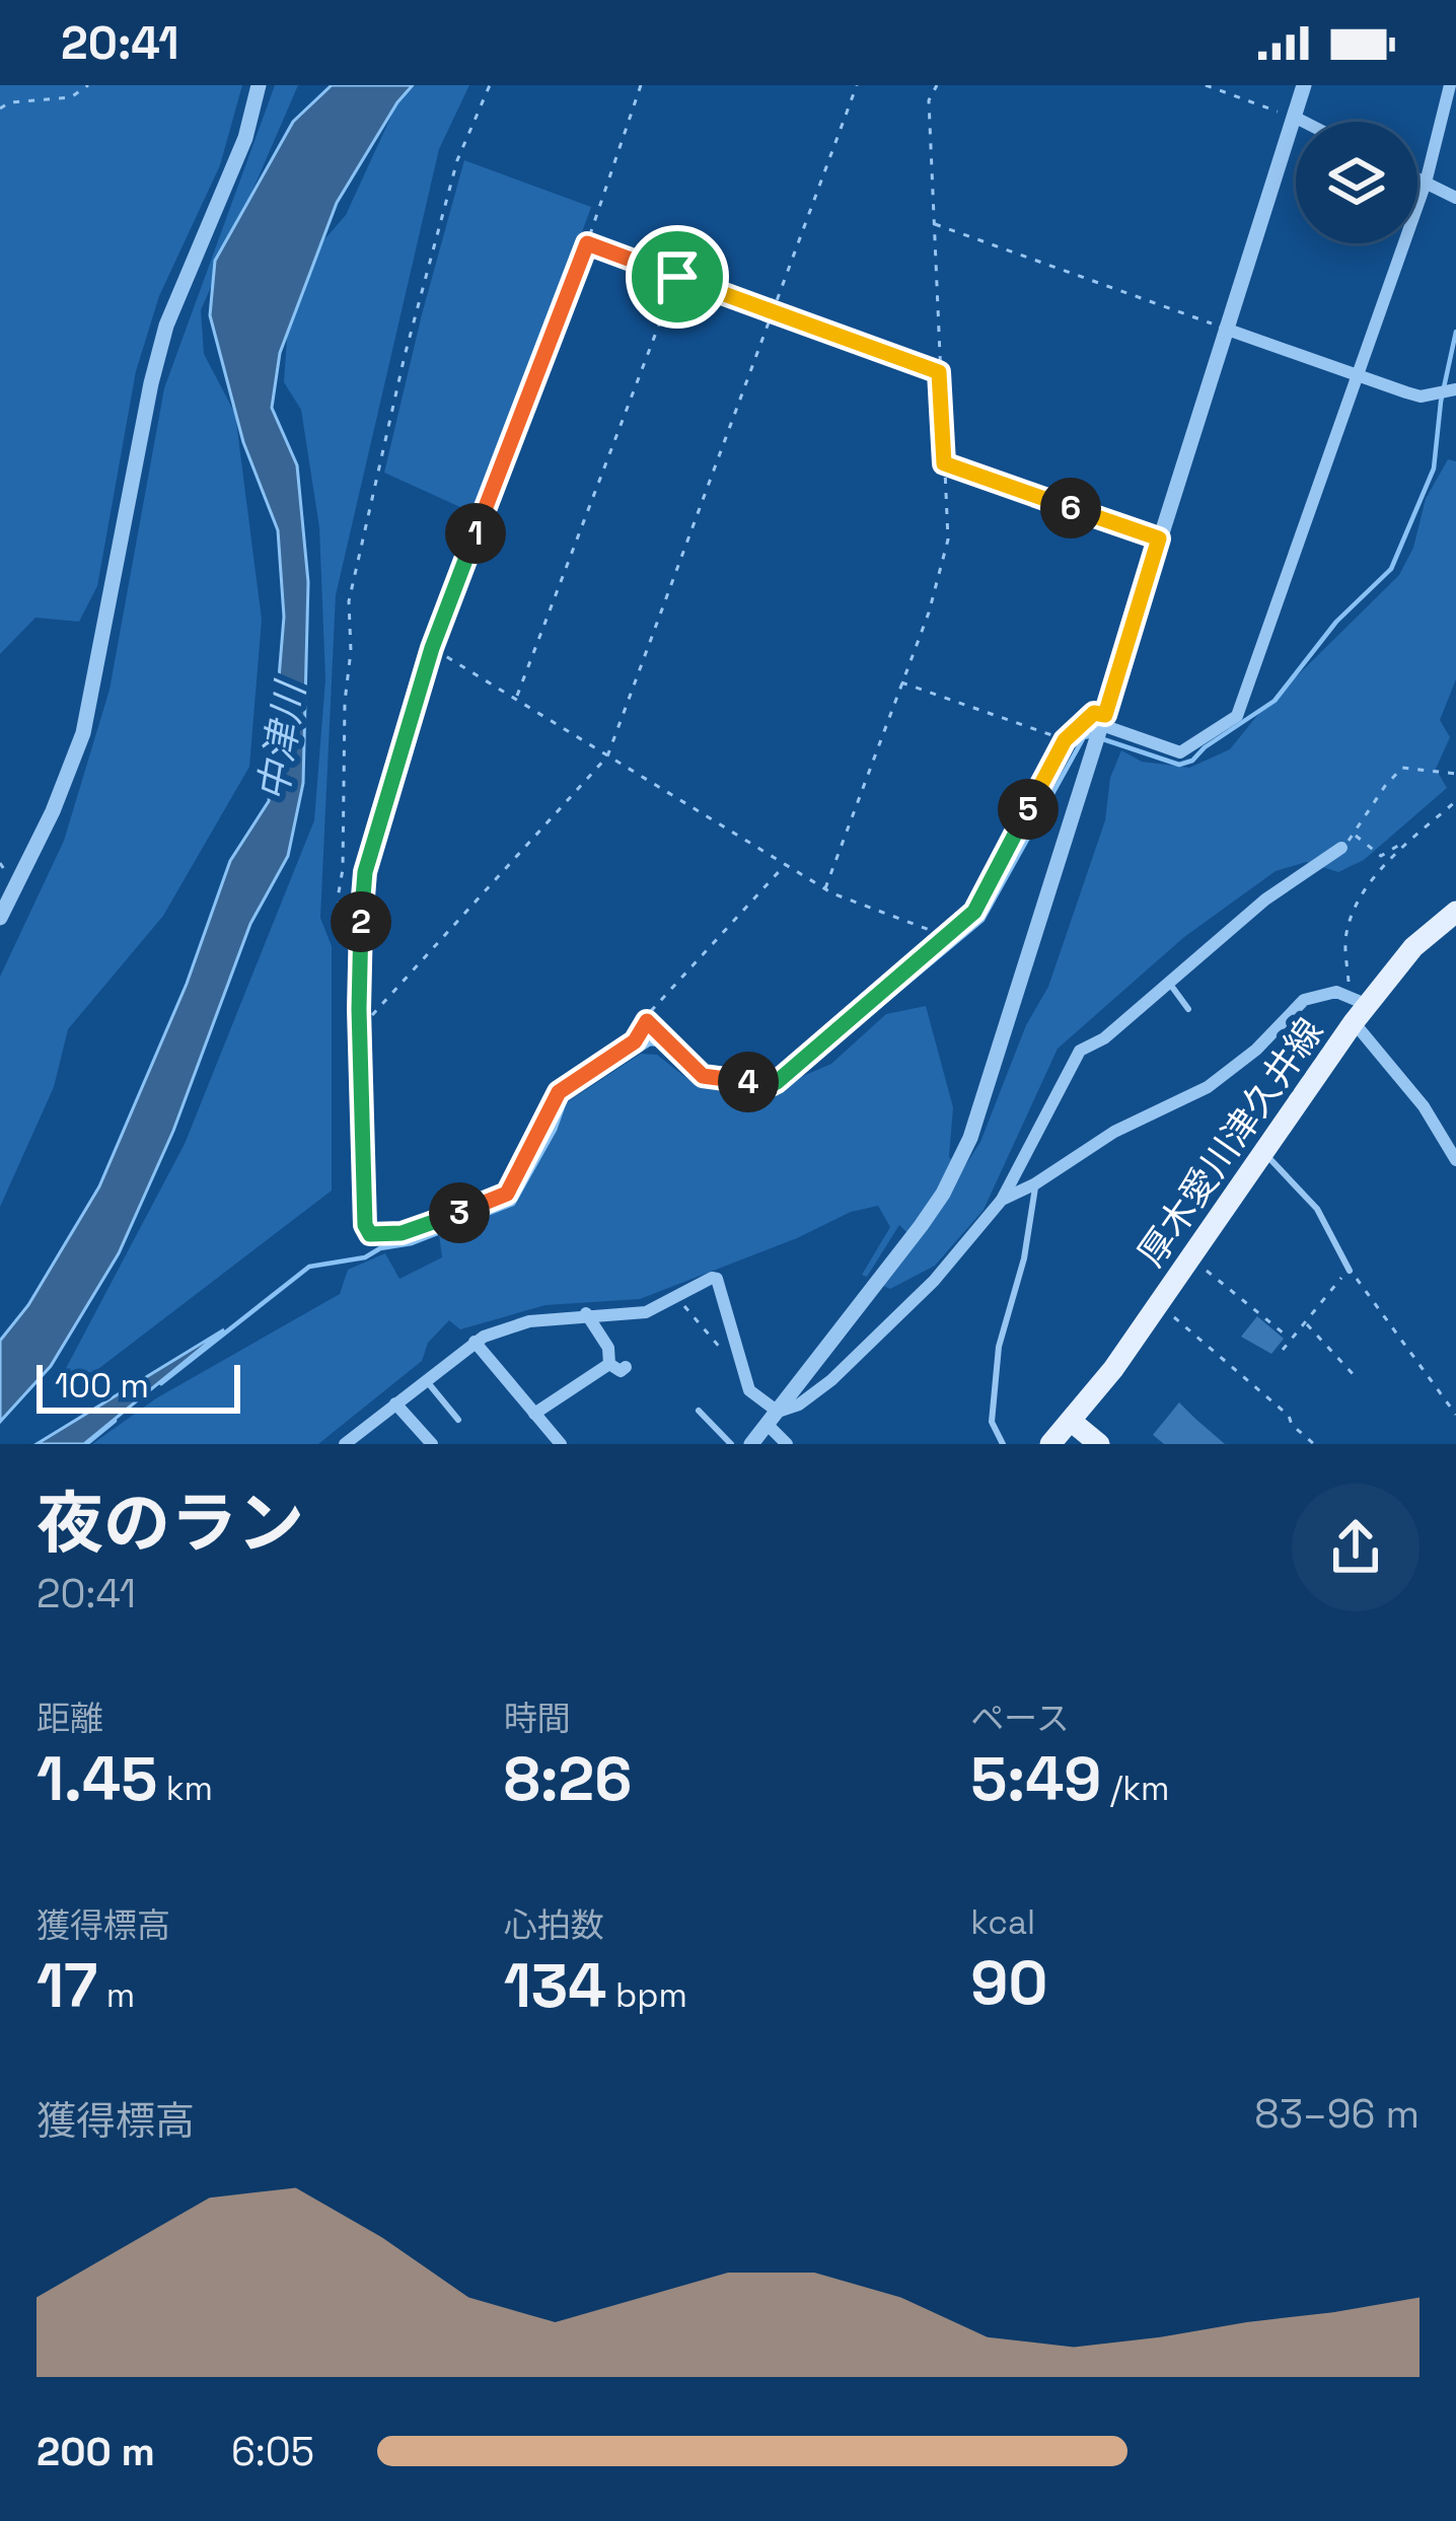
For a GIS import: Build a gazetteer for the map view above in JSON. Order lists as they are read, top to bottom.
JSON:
{
  "streets": {
    "main road": ["厚木愛川津久井線"]
  },
  "water": ["中津川"],
  "scale_bar": "100 m",
  "page": {
    "status": "20:41",
    "pins": [
      "6",
      "1",
      "5",
      "2",
      "4",
      "3"
    ],
    "scale": "100 m",
    "heading": ["夜のラン", "20:41"],
    "stats": [
      ["距離", "1.45 km"],
      ["時間", "8:26"],
      ["ペース", "5:49 /km"],
      ["獲得標高", "17 m"],
      ["心拍数", "134 bpm"],
      ["kcal", "90"]
    ],
    "chart": ["獲得標高", "83–96 m"],
    "list": [
      {
        "name": "200 m",
        "note": "6:05"
      }
    ]
  }
}
